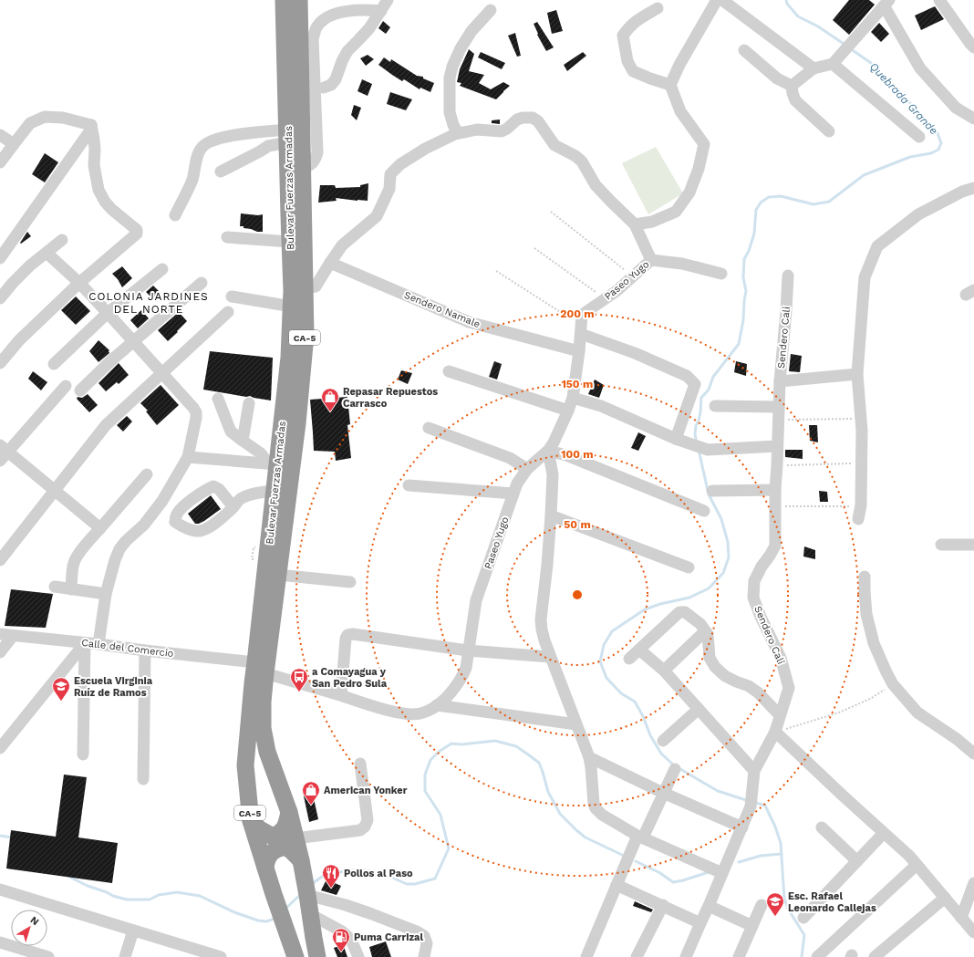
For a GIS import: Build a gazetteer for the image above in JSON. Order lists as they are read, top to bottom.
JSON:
{
  "streets": {
    "highway": ["Bulevar Fuerzas Armadas", "CA-5"],
    "street": [
      "Paseo Yugo",
      "Sendero Namale",
      "Sendero Cali",
      "Calle del Comercio"
    ]
  },
  "crossings": [
    ["Bulevar Fuerzas Armadas", "Paseo Yugo"],
    ["Bulevar Fuerzas Armadas", "Calle del Comercio"],
    ["Paseo Yugo", "Sendero Namale"],
    ["Paseo Yugo", "Calle del Comercio"]
  ],
  "districts": ["COLONIA JARDINES DEL NORTE"],
  "water": ["Quebrada Grande"],
  "places": {
    "shop": ["Repasar Repuestos Carrasco", "American Yonker"],
    "bus stop": ["a Comayagua y San Pedro Sula"],
    "school or university": ["Escuela Virginia Ruíz de Ramos", "Esc. Rafael Leonardo Callejas"],
    "restaurant": ["Pollos al Paso"],
    "fuel station": ["Puma Carrizal"]
  },
  "north": "top right",
  "rings": [
    "200 m",
    "150 m",
    "100 m",
    "50 m"
  ]
}
